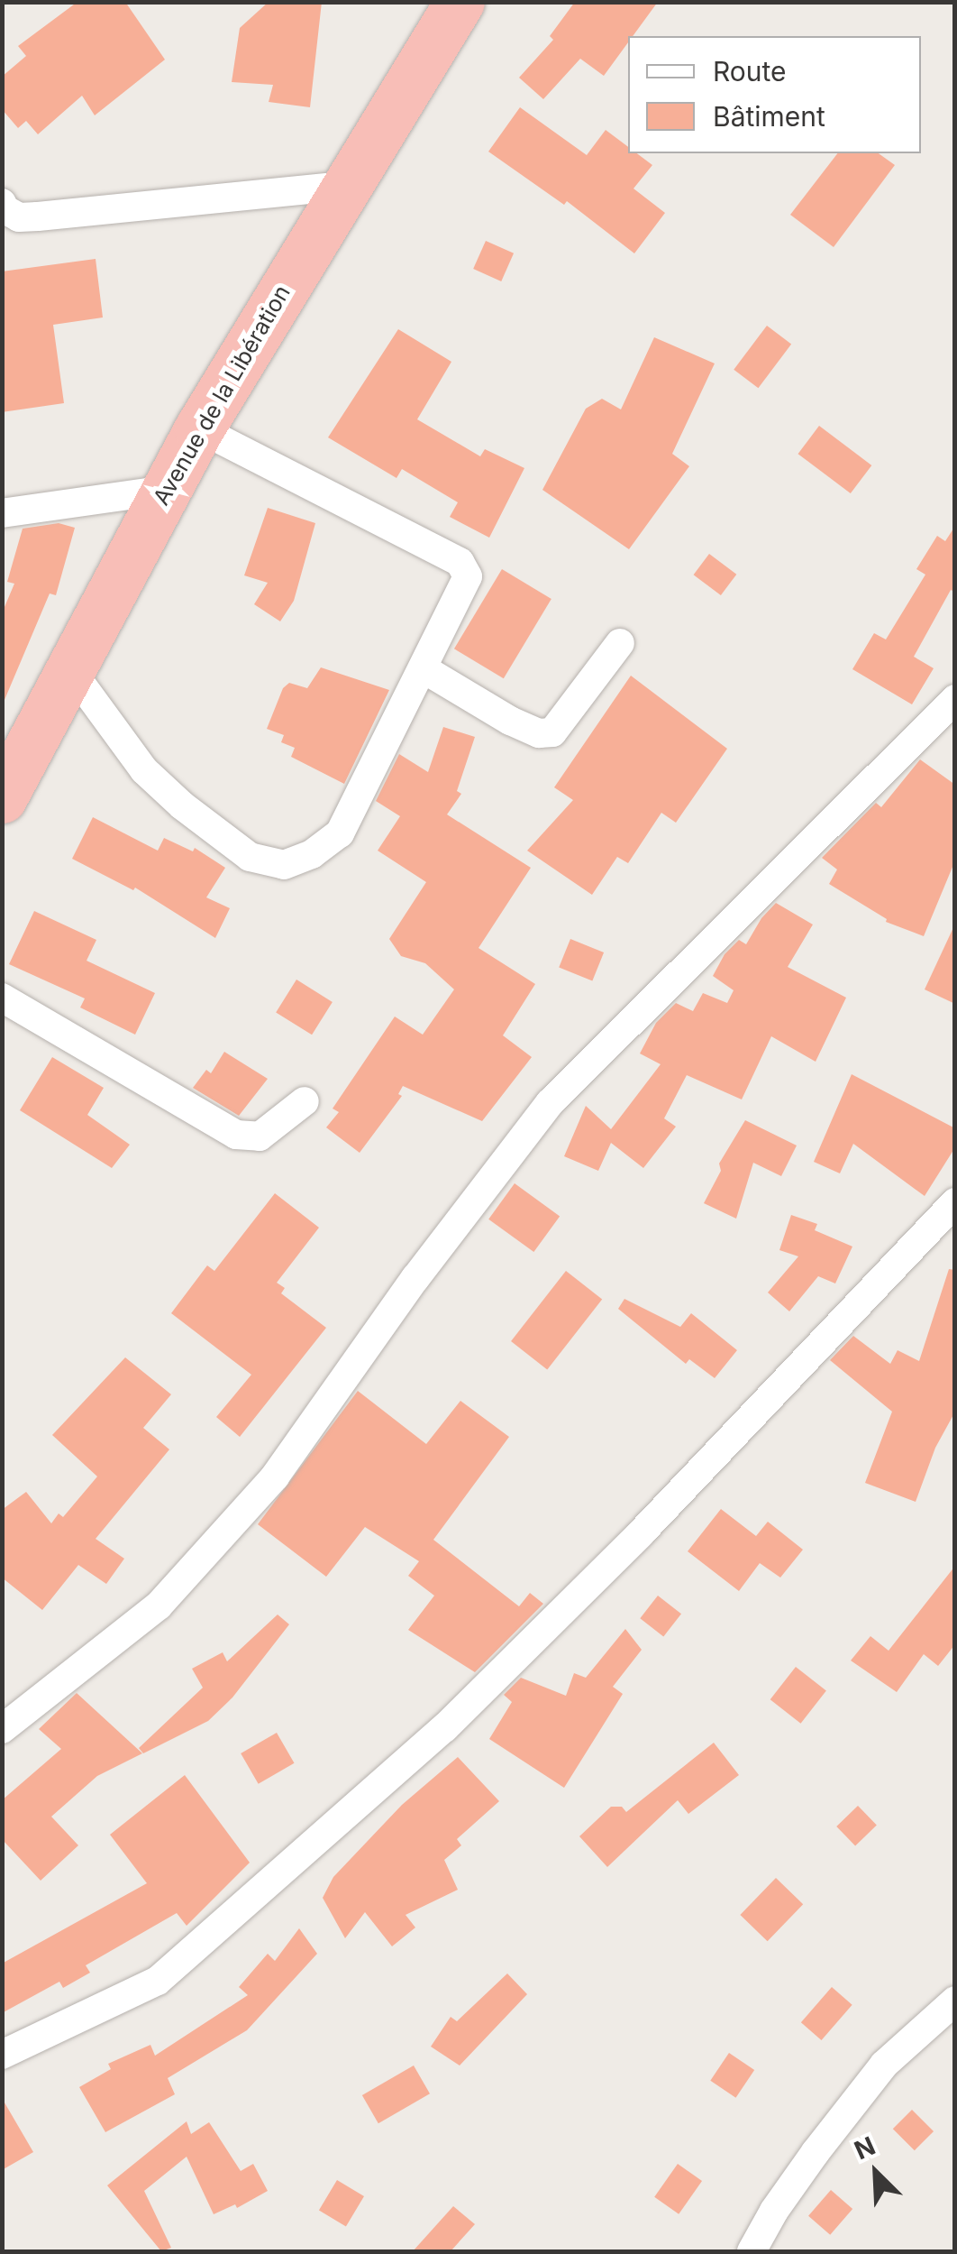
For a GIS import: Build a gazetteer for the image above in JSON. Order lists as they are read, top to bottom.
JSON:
{
  "streets": {
    "highway": ["Avenue de la Libération"]
  },
  "legend": ["Route", "Bâtiment"],
  "north": "top left"
}
